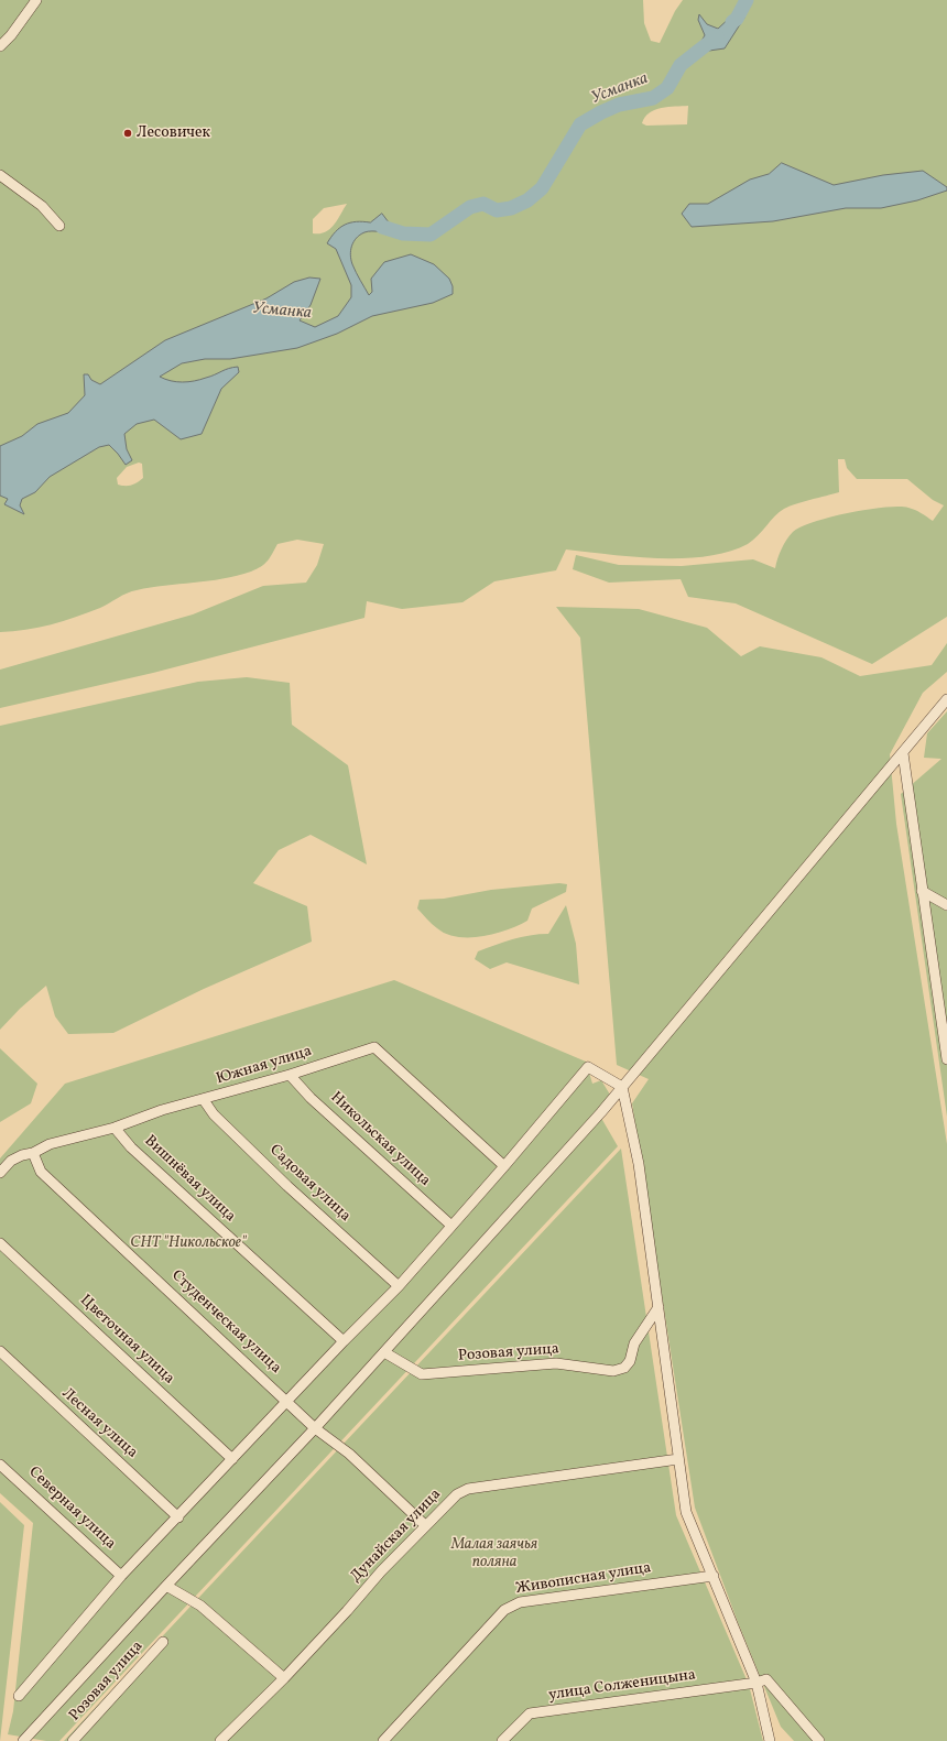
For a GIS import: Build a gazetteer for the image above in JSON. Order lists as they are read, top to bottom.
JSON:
{
  "streets": {
    "street": [
      "Южная улица",
      "Никольская улица",
      "Вишнёвая улица",
      "Садовая улица",
      "Студенческая улица",
      "Цветочная улица",
      "Розовая улица",
      "Лесная улица",
      "Северная улица",
      "Дунайская улица",
      "Живописная улица",
      "улица Солженицына"
    ]
  },
  "crossings": [
    ["Южная улица", "Никольская улица"],
    ["Южная улица", "Вишнёвая улица"],
    ["Южная улица", "Садовая улица"],
    ["Южная улица", "Студенческая улица"],
    ["Студенческая улица", "Дунайская улица"]
  ],
  "water": ["Усманка"],
  "parks": ["СНТ \"Никольское\"", "Малая заячья поляна"],
  "places": ["Лесовичек"]
}
